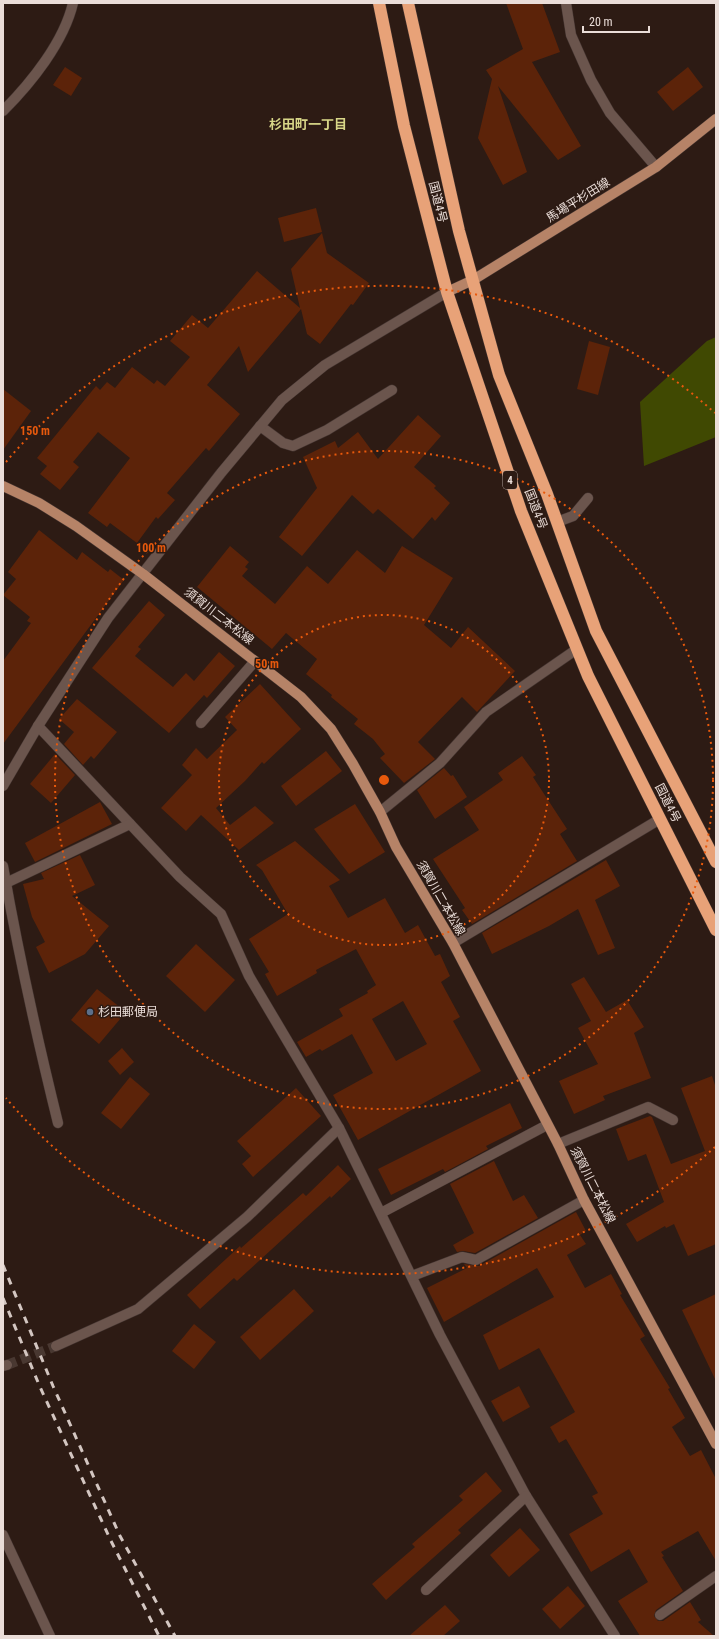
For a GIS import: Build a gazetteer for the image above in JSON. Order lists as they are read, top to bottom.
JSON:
{
  "streets": {
    "highway": ["国道4号", "4"],
    "main road": ["馬場平杉田線", "須賀川二本松線"]
  },
  "crossings": [
    ["馬場平杉田線", "国道4号"]
  ],
  "districts": ["杉田町一丁目"],
  "places": ["杉田郵便局"],
  "scale_bar": "20 m",
  "rings": ["150 m", "100 m", "50 m"]
}
